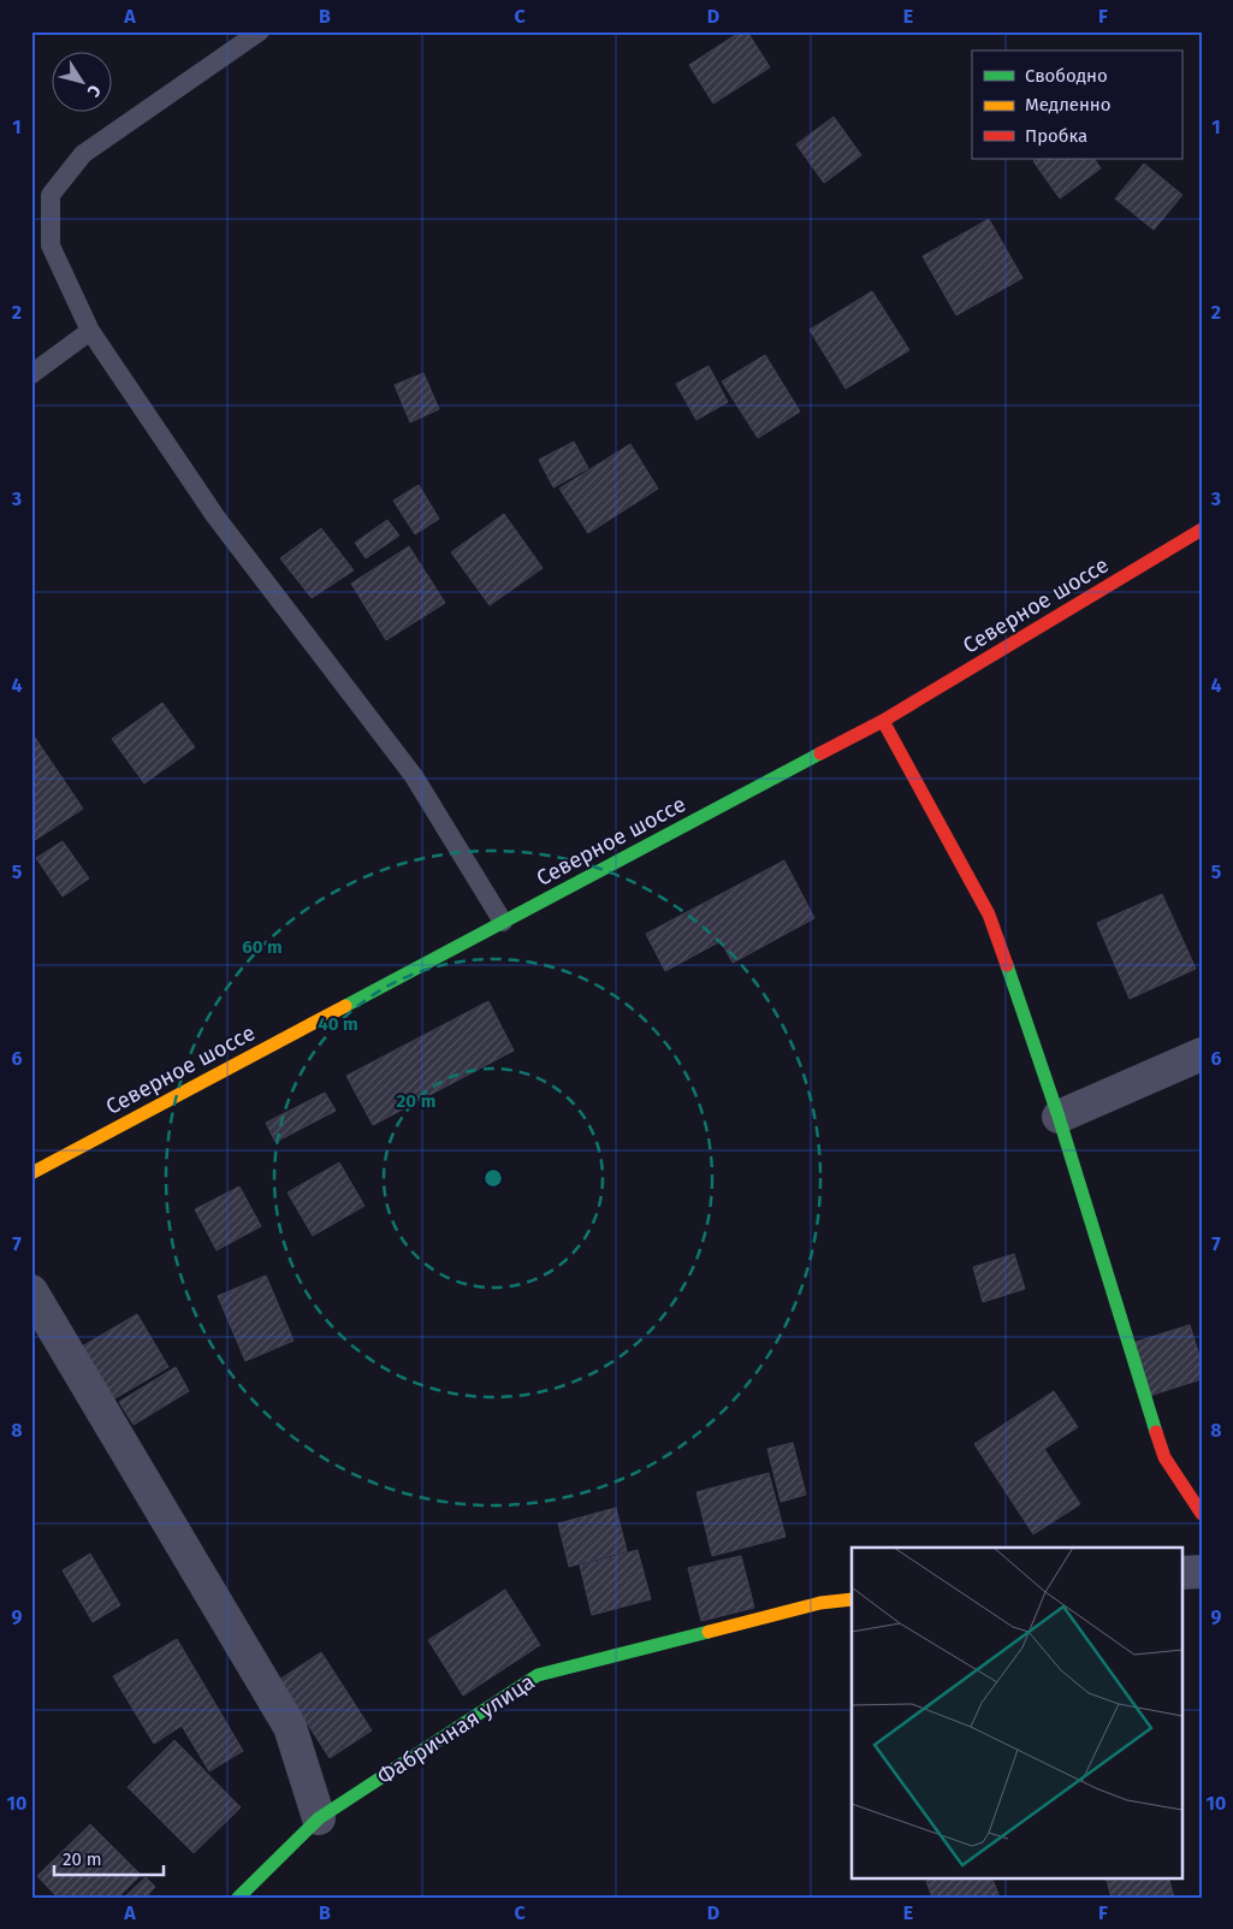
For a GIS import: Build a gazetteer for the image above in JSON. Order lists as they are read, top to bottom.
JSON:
{
  "streets": {
    "street": ["Северное шоссе", "Фабричная улица"]
  },
  "legend": ["Свободно", "Медленно", "Пробка"],
  "scale_bar": "20 m",
  "north": "bottom right",
  "grid": {
    "columns": [
      "A",
      "B",
      "C",
      "D",
      "E",
      "F"
    ],
    "rows": [
      "1",
      "2",
      "3",
      "4",
      "5",
      "6",
      "7",
      "8",
      "9",
      "10"
    ]
  },
  "rings": ["60 m", "40 m", "20 m"]
}
